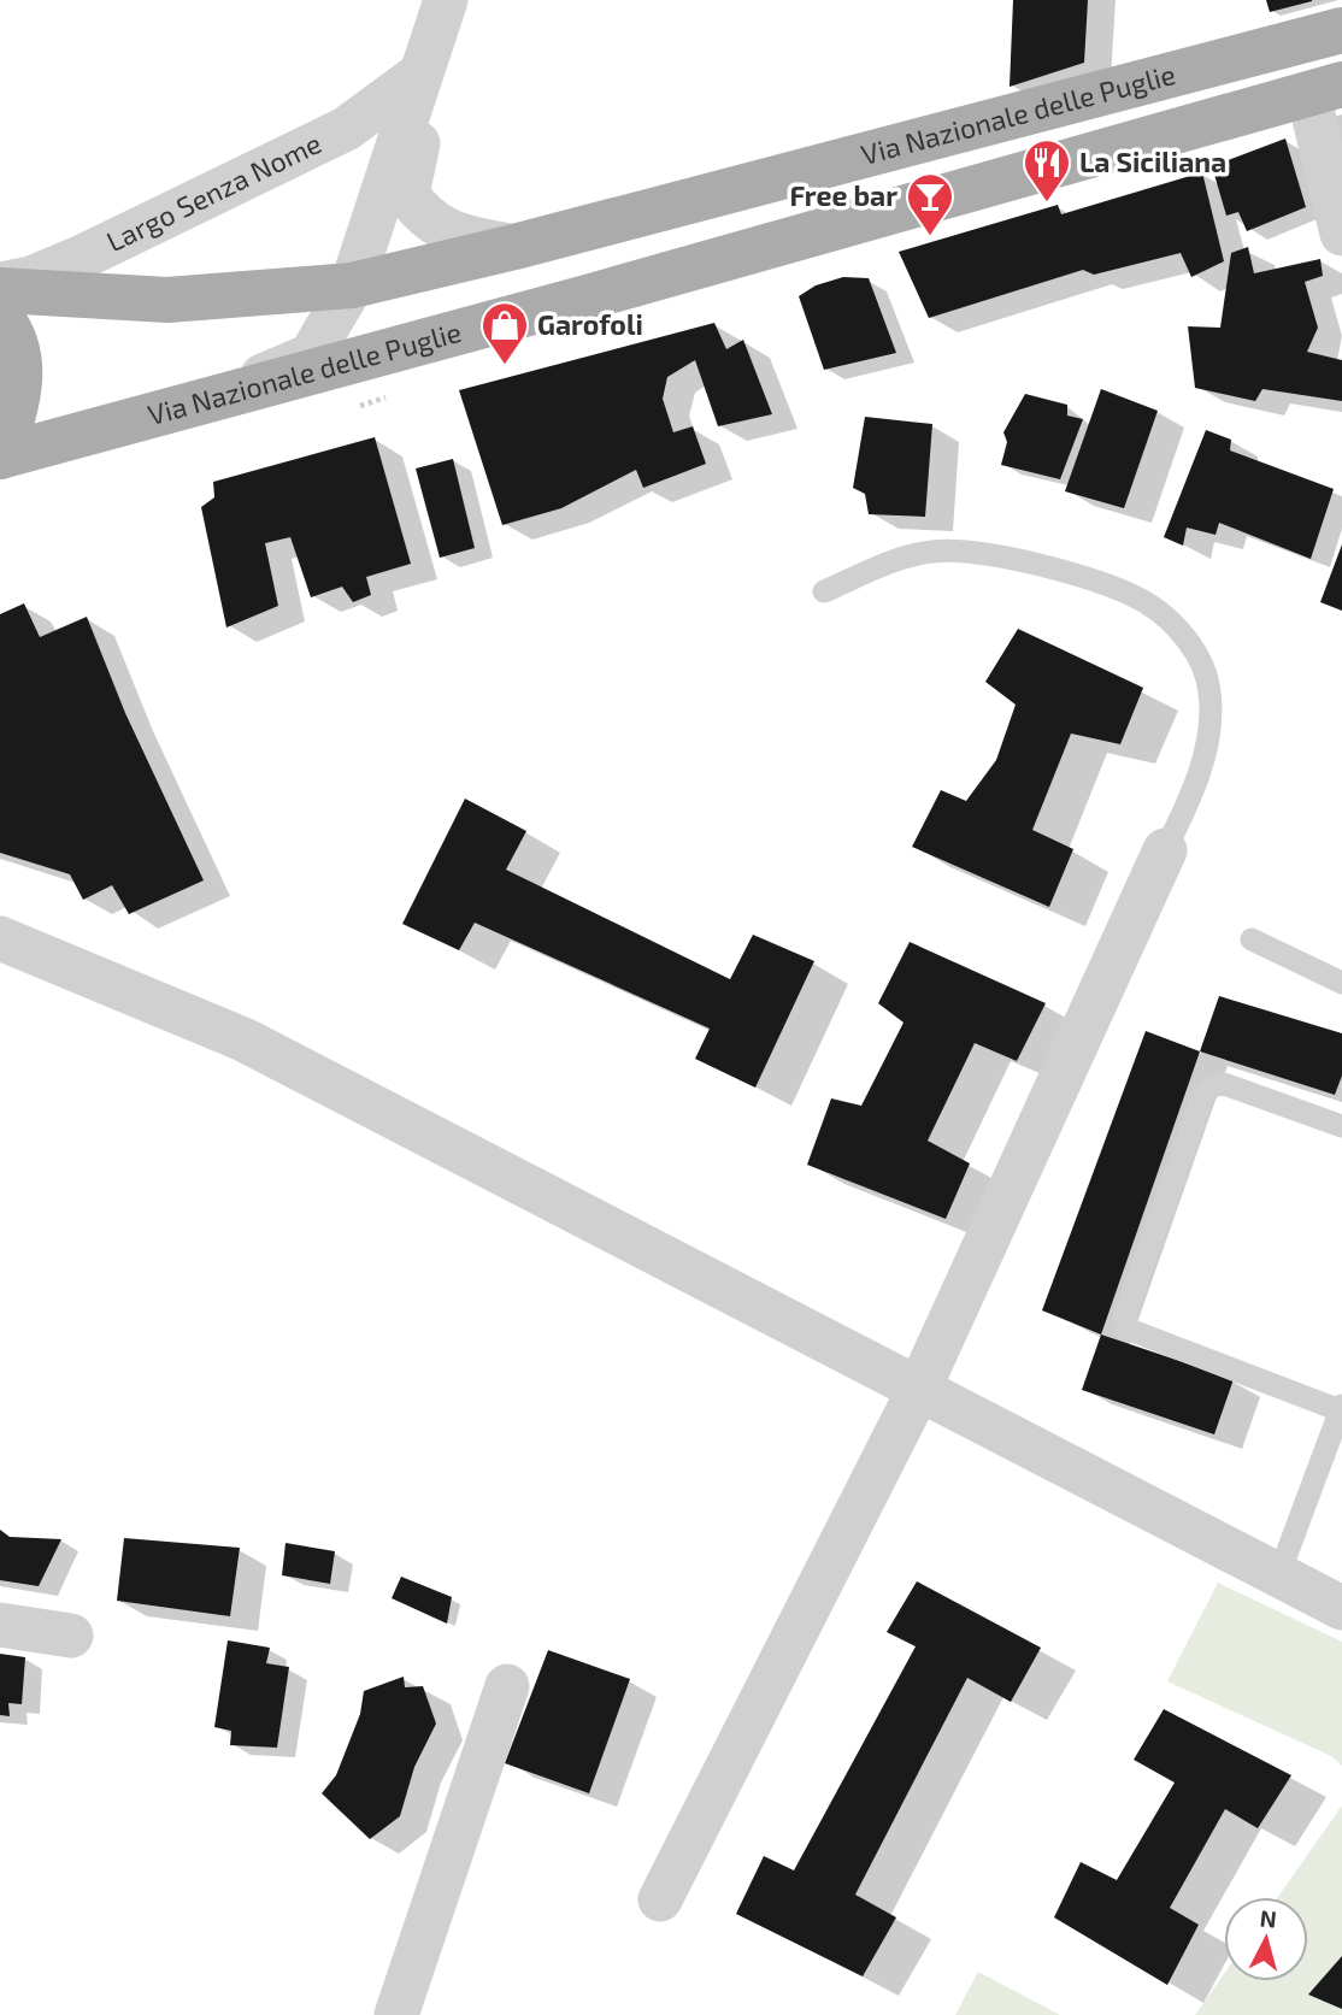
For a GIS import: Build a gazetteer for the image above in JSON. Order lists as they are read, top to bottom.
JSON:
{
  "streets": {
    "main road": ["Via Nazionale delle Puglie"],
    "street": ["Largo Senza Nome"]
  },
  "crossings": [
    ["Via Nazionale delle Puglie", "Largo Senza Nome"]
  ],
  "places": {
    "restaurant": ["La Siciliana"],
    "bar": ["Free bar"],
    "shop": ["Garofoli"]
  },
  "north": "top"
}
